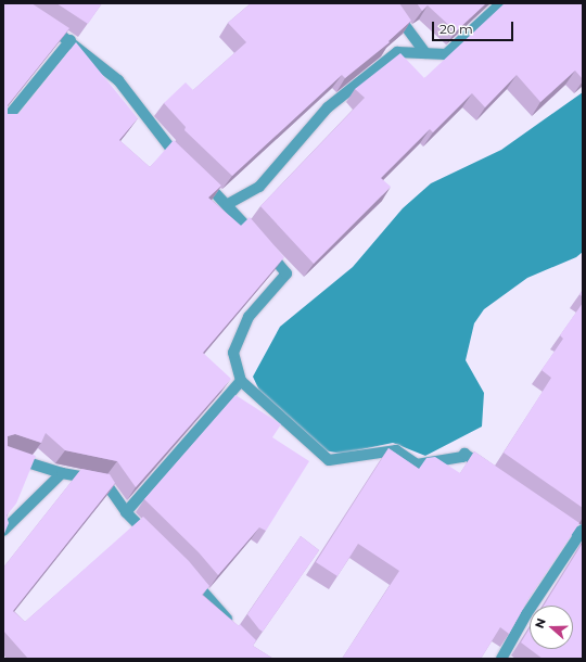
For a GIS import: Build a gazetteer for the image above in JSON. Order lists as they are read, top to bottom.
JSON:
{
  "scale_bar": "20 m",
  "north": "left"
}
